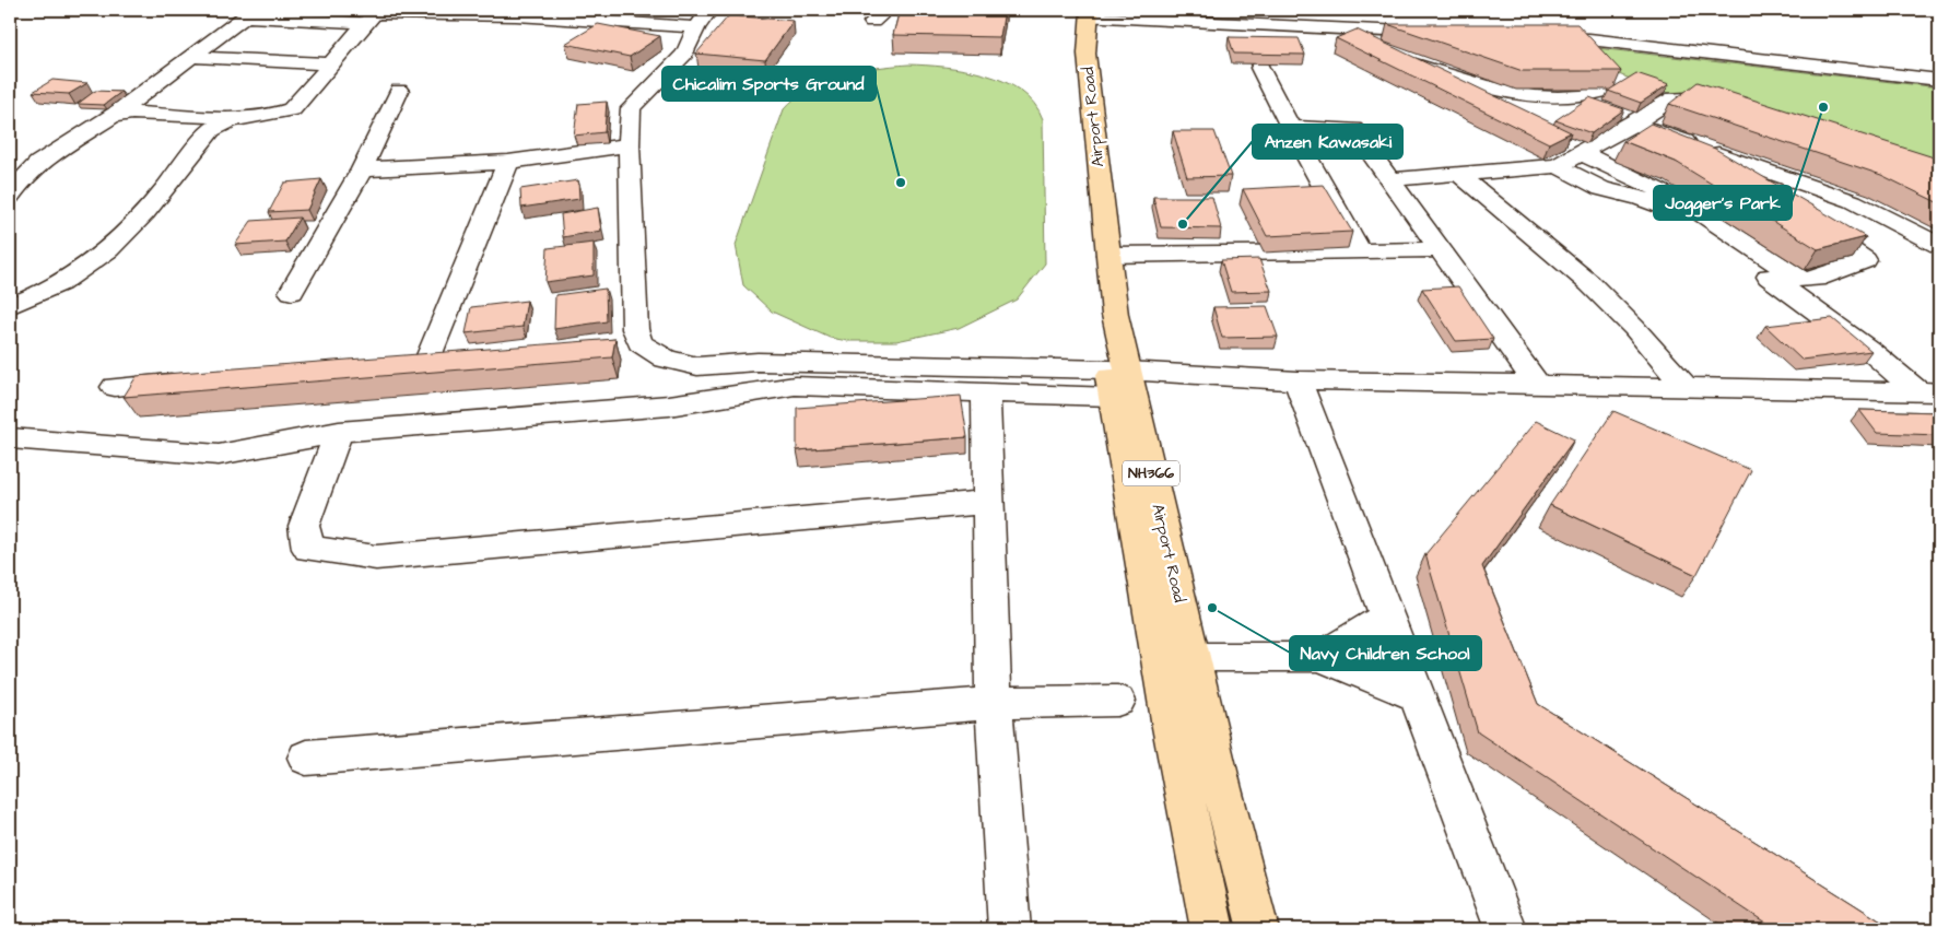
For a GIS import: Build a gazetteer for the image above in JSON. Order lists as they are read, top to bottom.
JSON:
{
  "streets": {
    "highway": ["Airport Road", "NH366"]
  },
  "places": [
    "Jogger's Park",
    "Chicalim Sports Ground",
    "Anzen Kawasaki",
    "Navy Children School"
  ]
}
